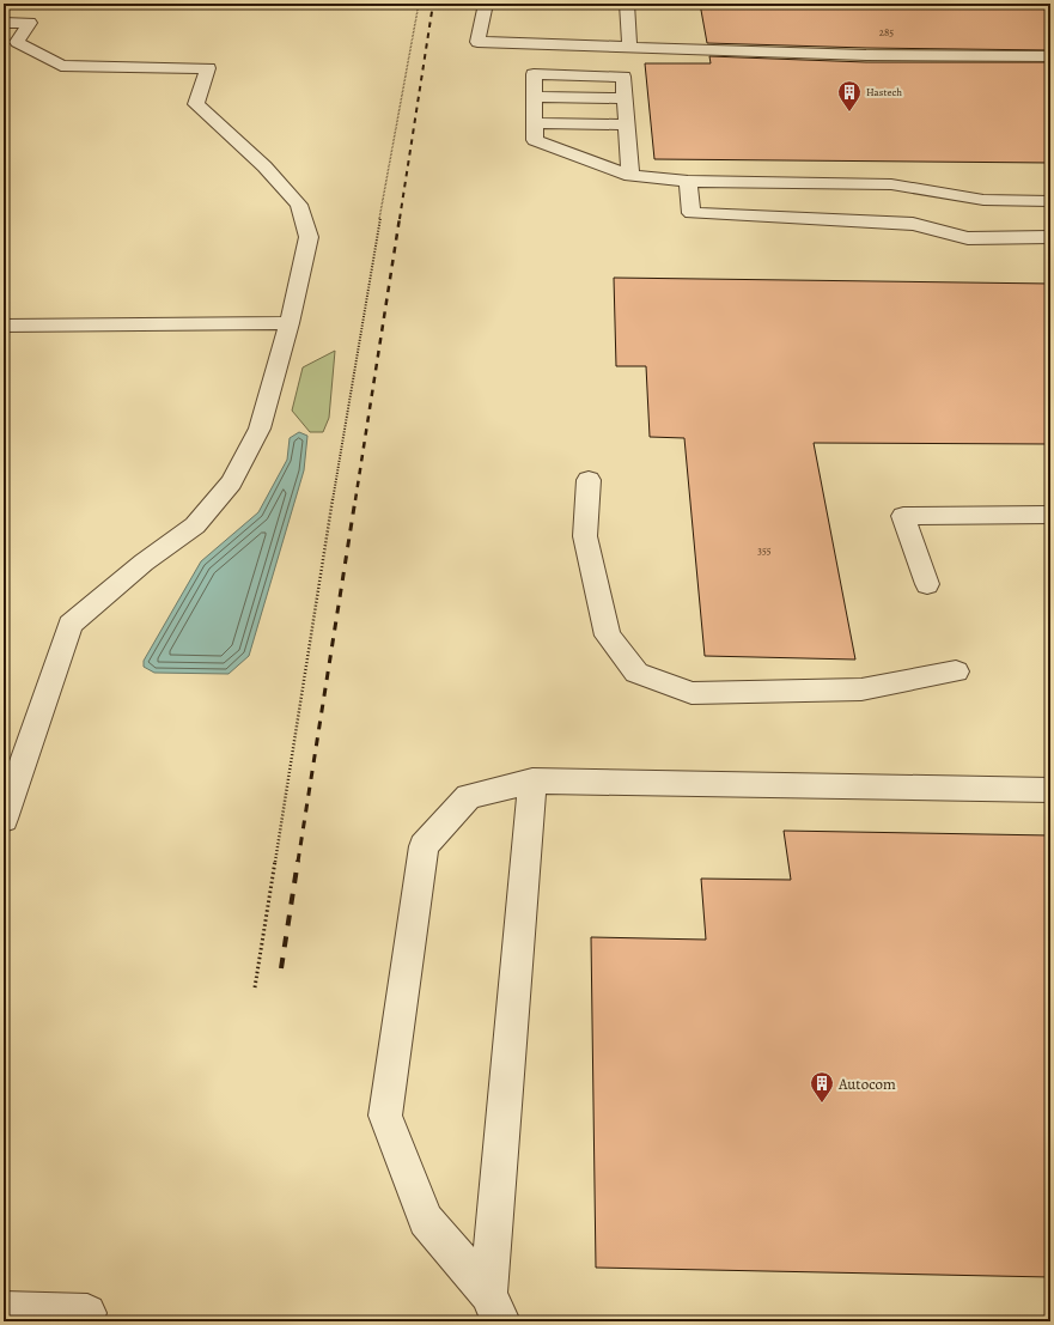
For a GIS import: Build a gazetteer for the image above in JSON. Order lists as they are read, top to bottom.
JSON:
{
  "places": {
    "building": ["Hastech", "Autocom"]
  },
  "house_numbers": ["285", "355"]
}
